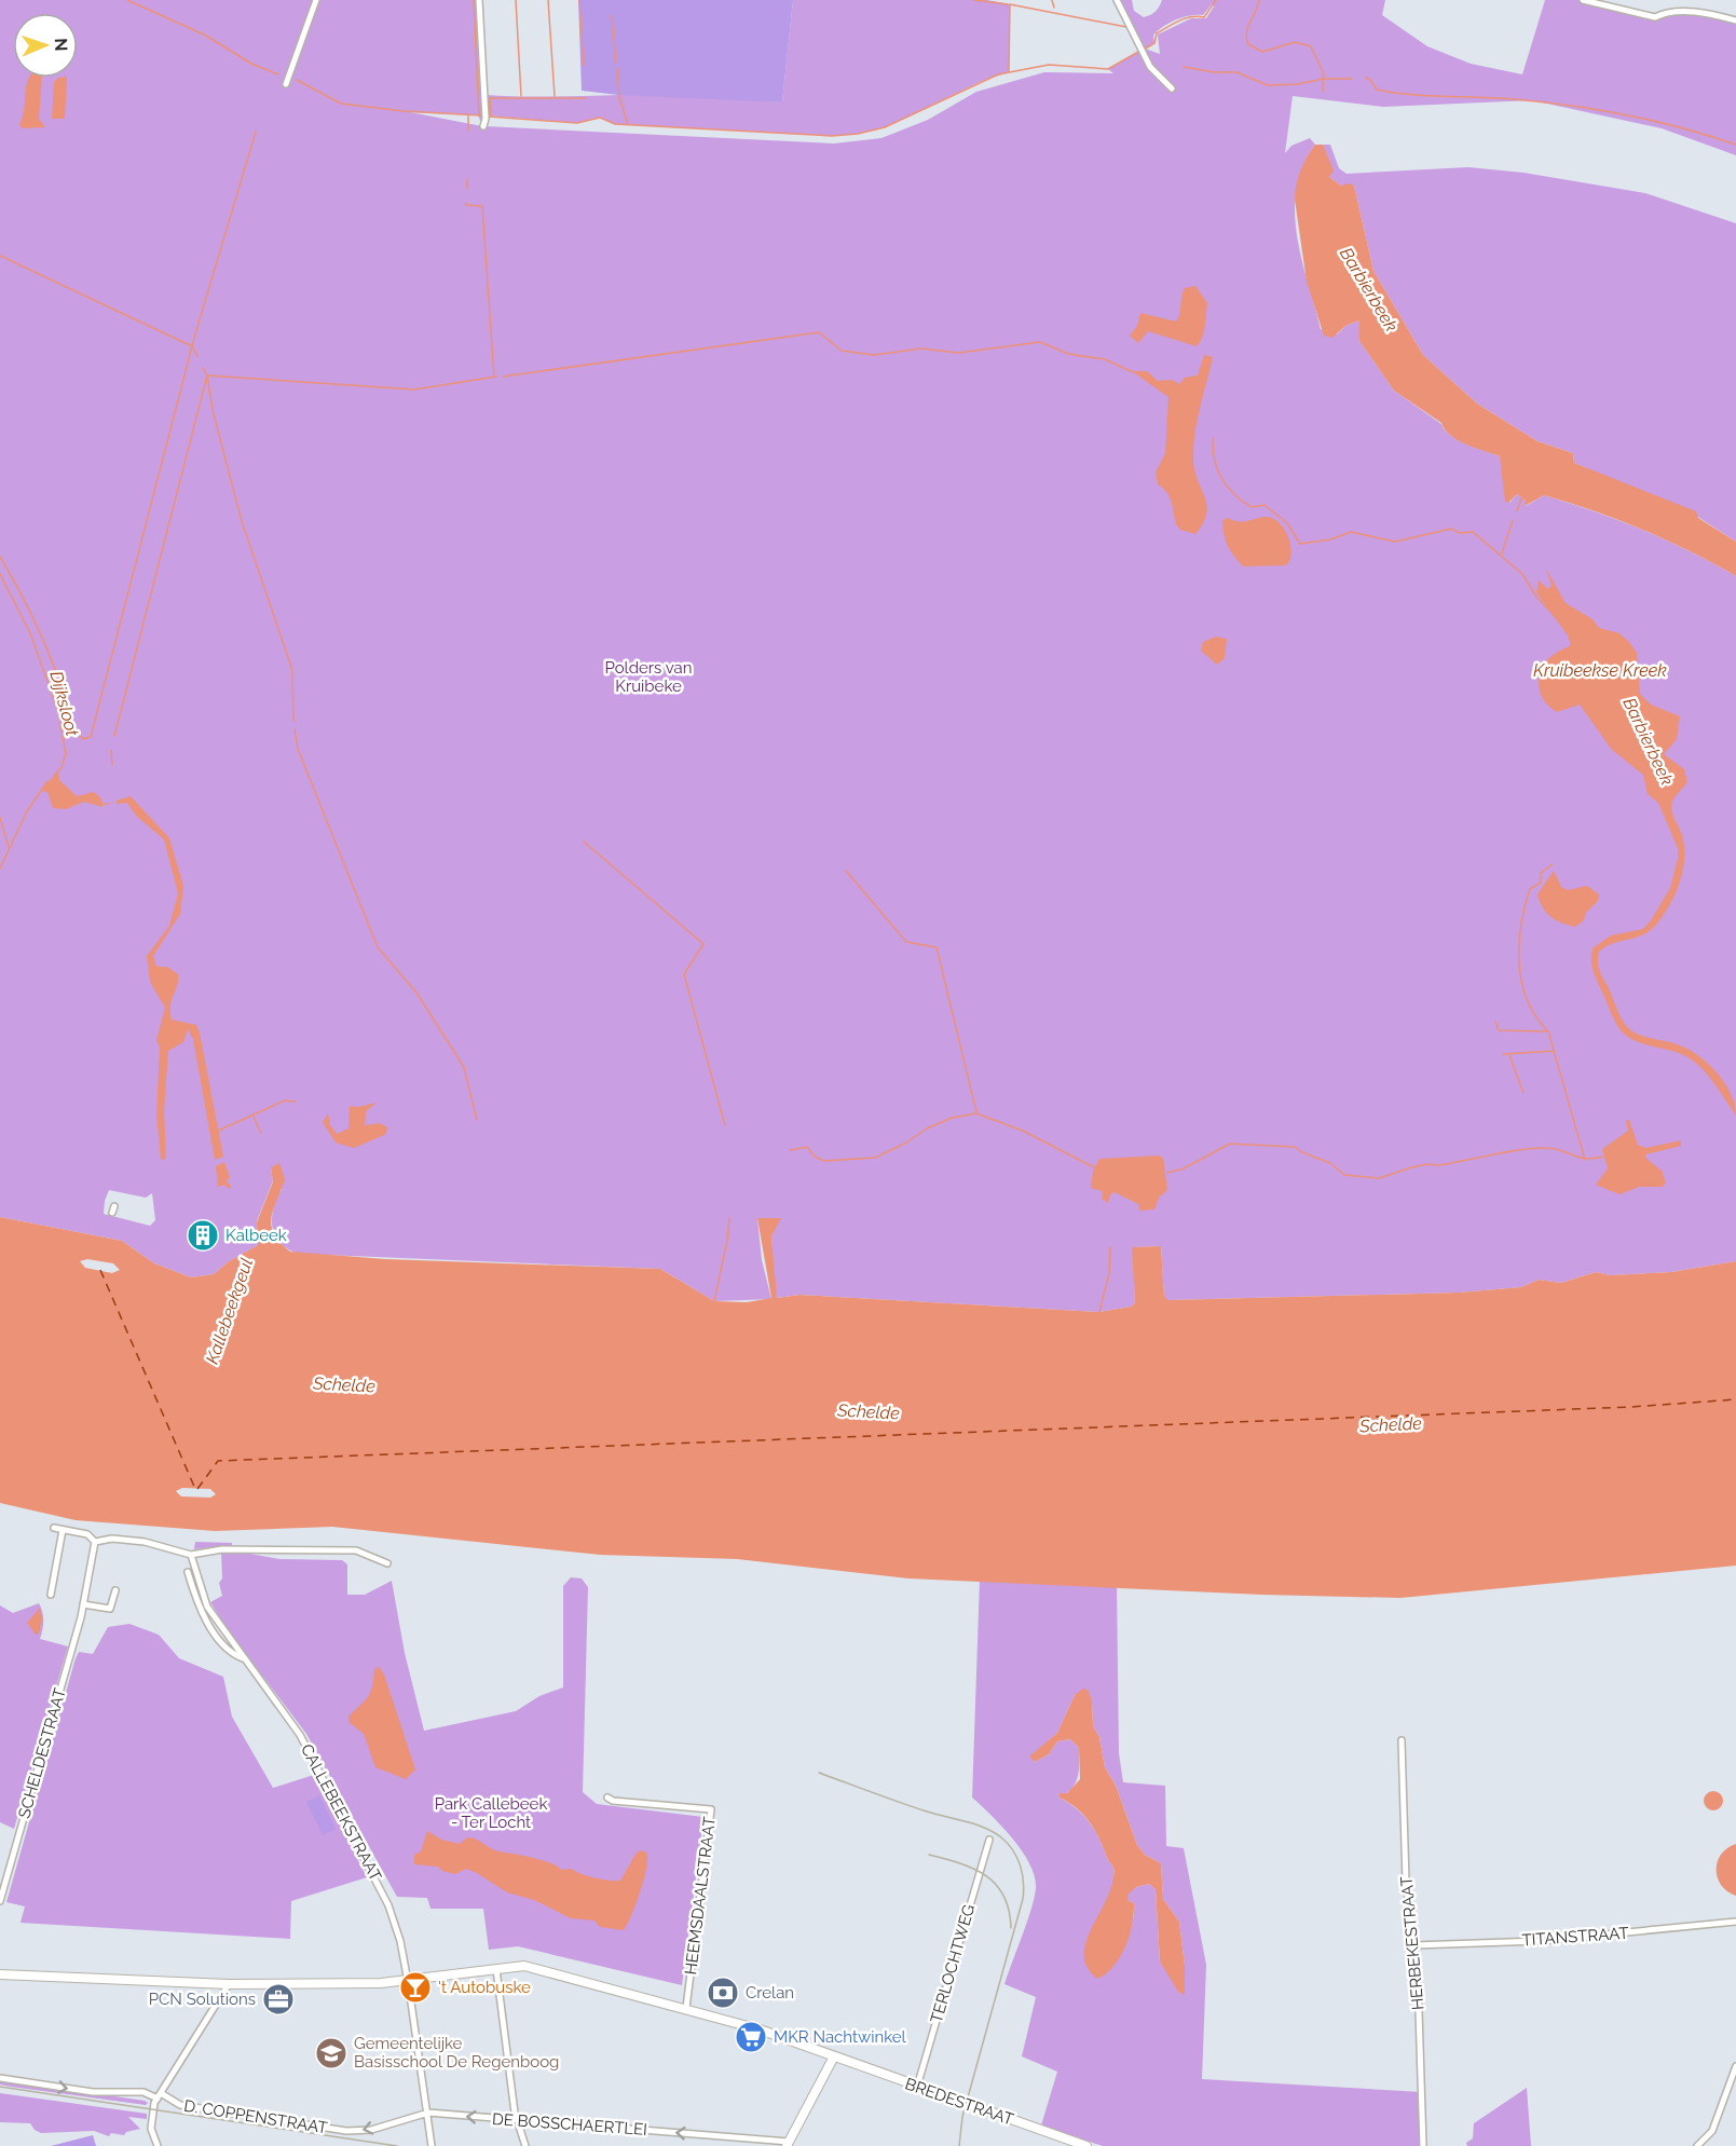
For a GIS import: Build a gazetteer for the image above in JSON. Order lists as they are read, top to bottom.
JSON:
{
  "streets": {
    "main road": ["BREDESTRAAT"],
    "street": [
      "SCHELDESTRAAT",
      "CALLEBEEKSTRAAT",
      "HEEMSDAALSTRAAT",
      "TITANSTRAAT",
      "HERBEKESTRAAT",
      "TERLOCHTWEG",
      "D. COPPENSTRAAT",
      "DE BOSSCHAERTLEI"
    ]
  },
  "crossings": [
    ["CALLEBEEKSTRAAT", "BREDESTRAAT"],
    ["CALLEBEEKSTRAAT", "D. COPPENSTRAAT"],
    ["CALLEBEEKSTRAAT", "DE BOSSCHAERTLEI"],
    ["HEEMSDAALSTRAAT", "BREDESTRAAT"],
    ["TITANSTRAAT", "HERBEKESTRAAT"],
    ["TERLOCHTWEG", "BREDESTRAAT"],
    ["D. COPPENSTRAAT", "DE BOSSCHAERTLEI"]
  ],
  "one_way": ["DE BOSSCHAERTLEI"],
  "water": [
    "Barbierbeek",
    "Kruibeekse Kreek",
    "Dijksloot",
    "Kallebeekgeul",
    "Schelde"
  ],
  "parks": ["Polders van Kruibeke", "Park Callebeek - Ter Locht"],
  "places": {
    "building": ["Kalbeek"],
    "bar": ["'t Autobuske"],
    "bank": ["Crelan"],
    "office": ["PCN Solutions"],
    "supermarket": ["MKR Nachtwinkel"],
    "school or university": ["Gemeentelijke Basisschool De Regenboog"]
  },
  "north": "right"
}
